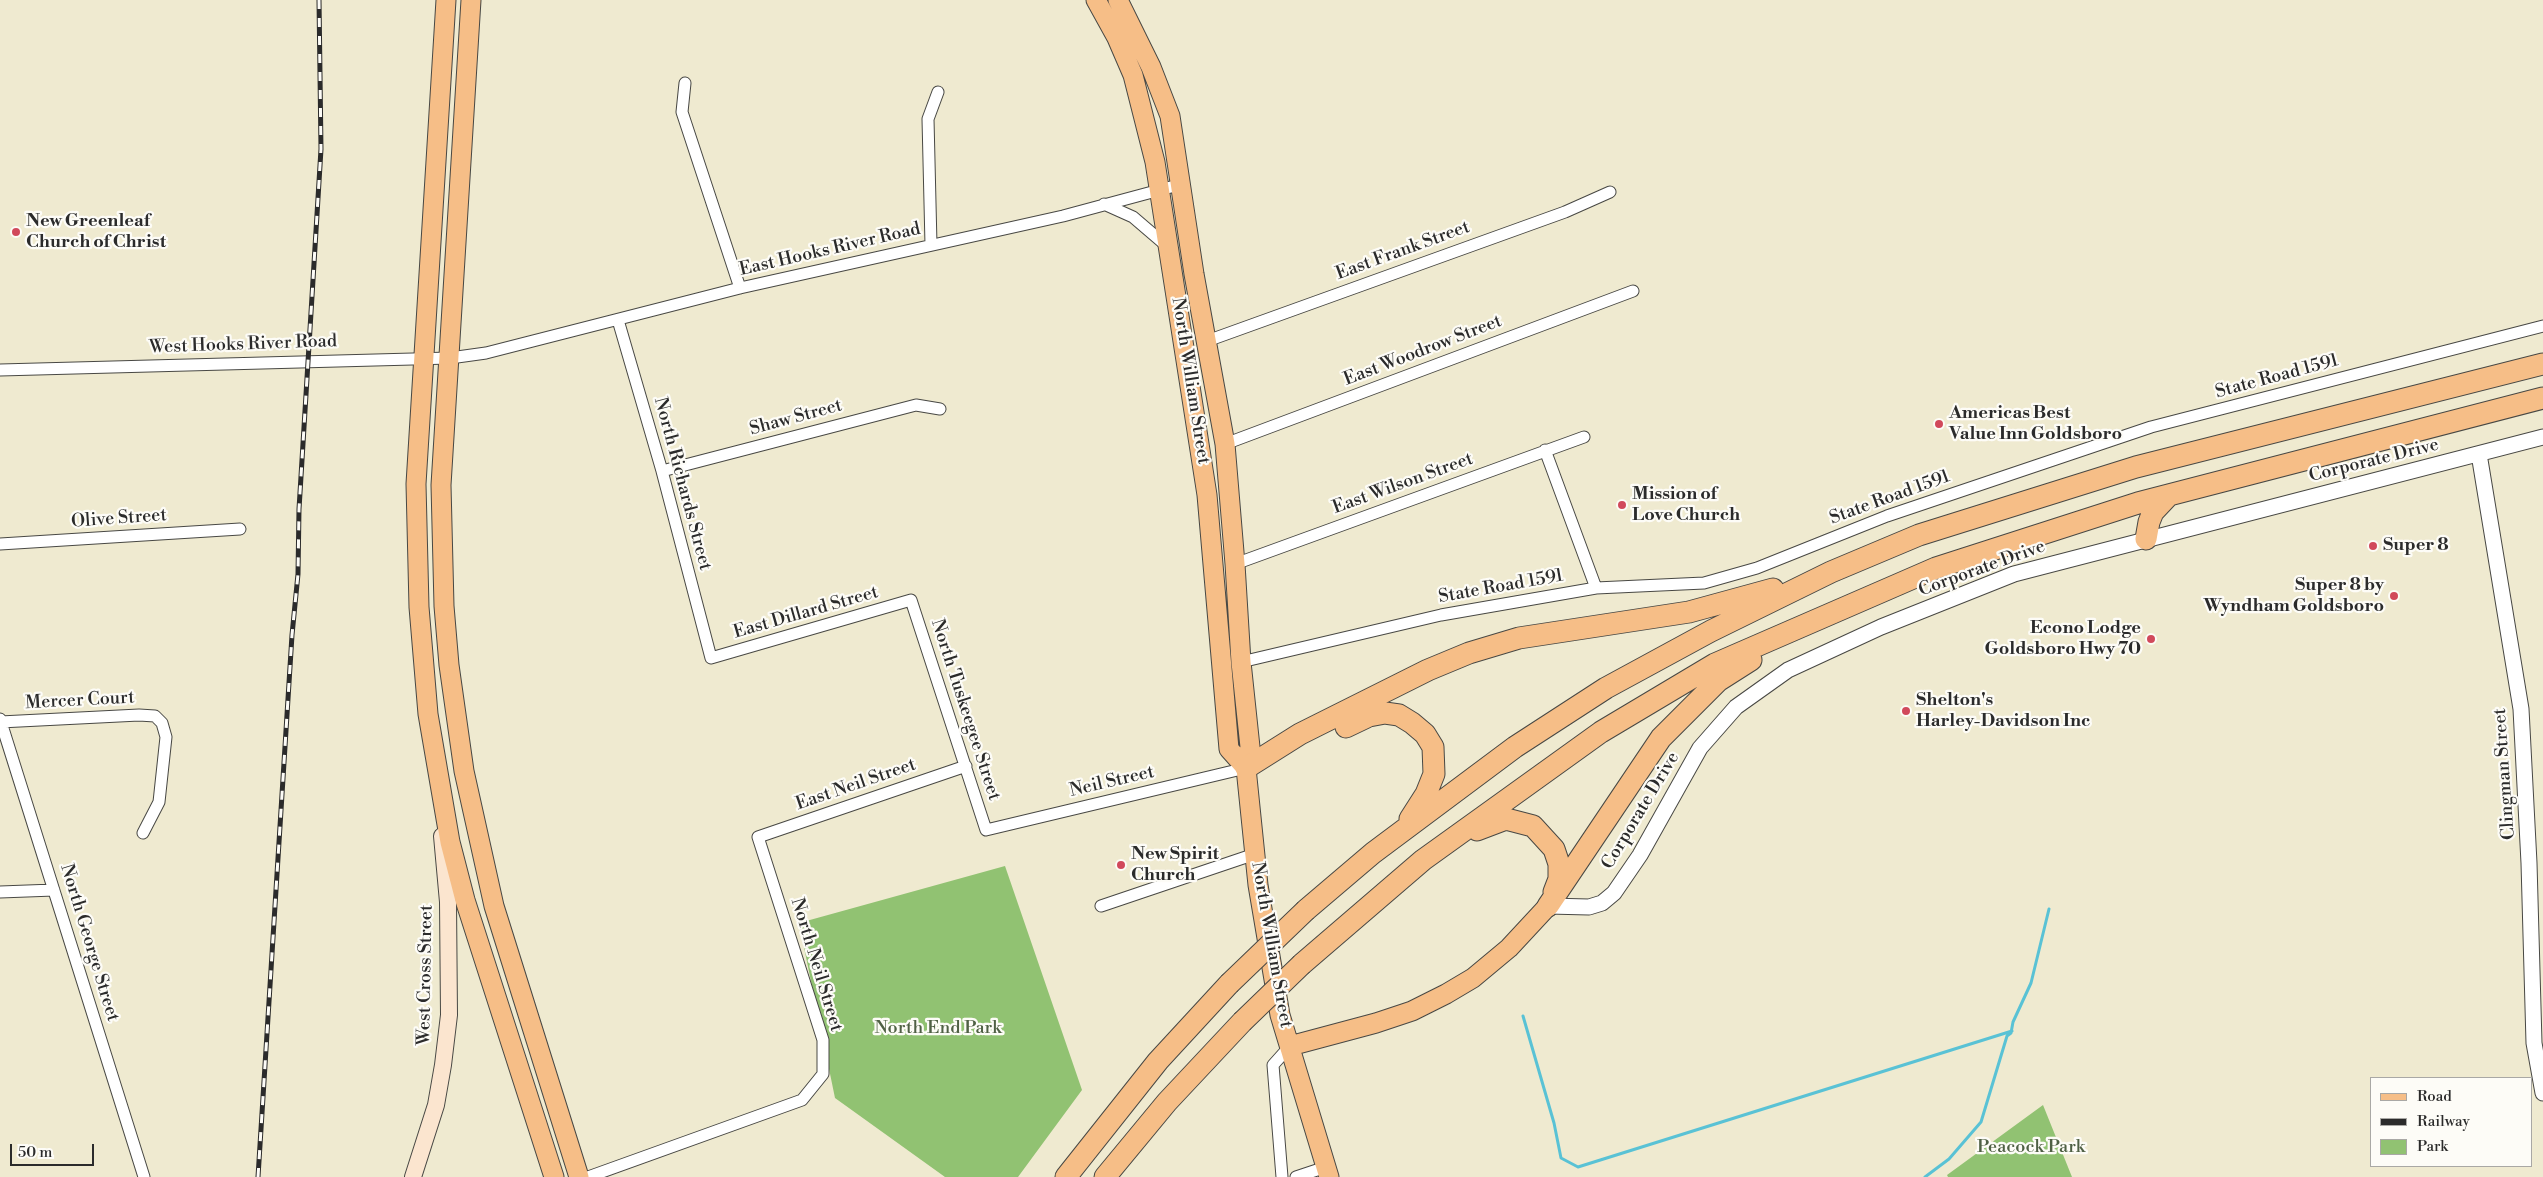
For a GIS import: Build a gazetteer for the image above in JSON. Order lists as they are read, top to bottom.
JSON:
{
  "streets": {
    "main road": ["North William Street", "West Cross Street"],
    "street": [
      "East Hooks River Road",
      "East Frank Street",
      "West Hooks River Road",
      "East Woodrow Street",
      "State Road 1591",
      "Shaw Street",
      "Corporate Drive",
      "North Richards Street",
      "East Wilson Street",
      "Olive Street",
      "East Dillard Street",
      "Mercer Court",
      "North Tuskeegee Street",
      "Clingman Street",
      "Neil Street",
      "East Neil Street",
      "North George Street",
      "North Neil Street"
    ]
  },
  "crossings": [
    ["East Hooks River Road", "West Hooks River Road"],
    ["East Hooks River Road", "North William Street"],
    ["East Hooks River Road", "North Richards Street"],
    ["East Frank Street", "North William Street"],
    ["East Woodrow Street", "North William Street"],
    ["State Road 1591", "North William Street"],
    ["North William Street", "East Wilson Street"],
    ["North William Street", "Neil Street"],
    ["Shaw Street", "North Richards Street"],
    ["Corporate Drive", "Clingman Street"],
    ["North Richards Street", "East Dillard Street"],
    ["East Dillard Street", "North Tuskeegee Street"],
    ["Mercer Court", "North George Street"],
    ["North Tuskeegee Street", "Neil Street"],
    ["North Tuskeegee Street", "East Neil Street"],
    ["East Neil Street", "North Neil Street"]
  ],
  "parks": ["North End Park", "Peacock Park"],
  "places": [
    "New Greenleaf Church of Christ",
    "Americas Best Value Inn Goldsboro",
    "Mission of Love Church",
    "Super 8",
    "Super 8 by Wyndham Goldsboro",
    "Econo Lodge Goldsboro Hwy 70",
    "Shelton's Harley-Davidson Inc",
    "New Spirit Church"
  ],
  "legend": ["Road", "Railway", "Park"],
  "scale_bar": "50 m"
}
